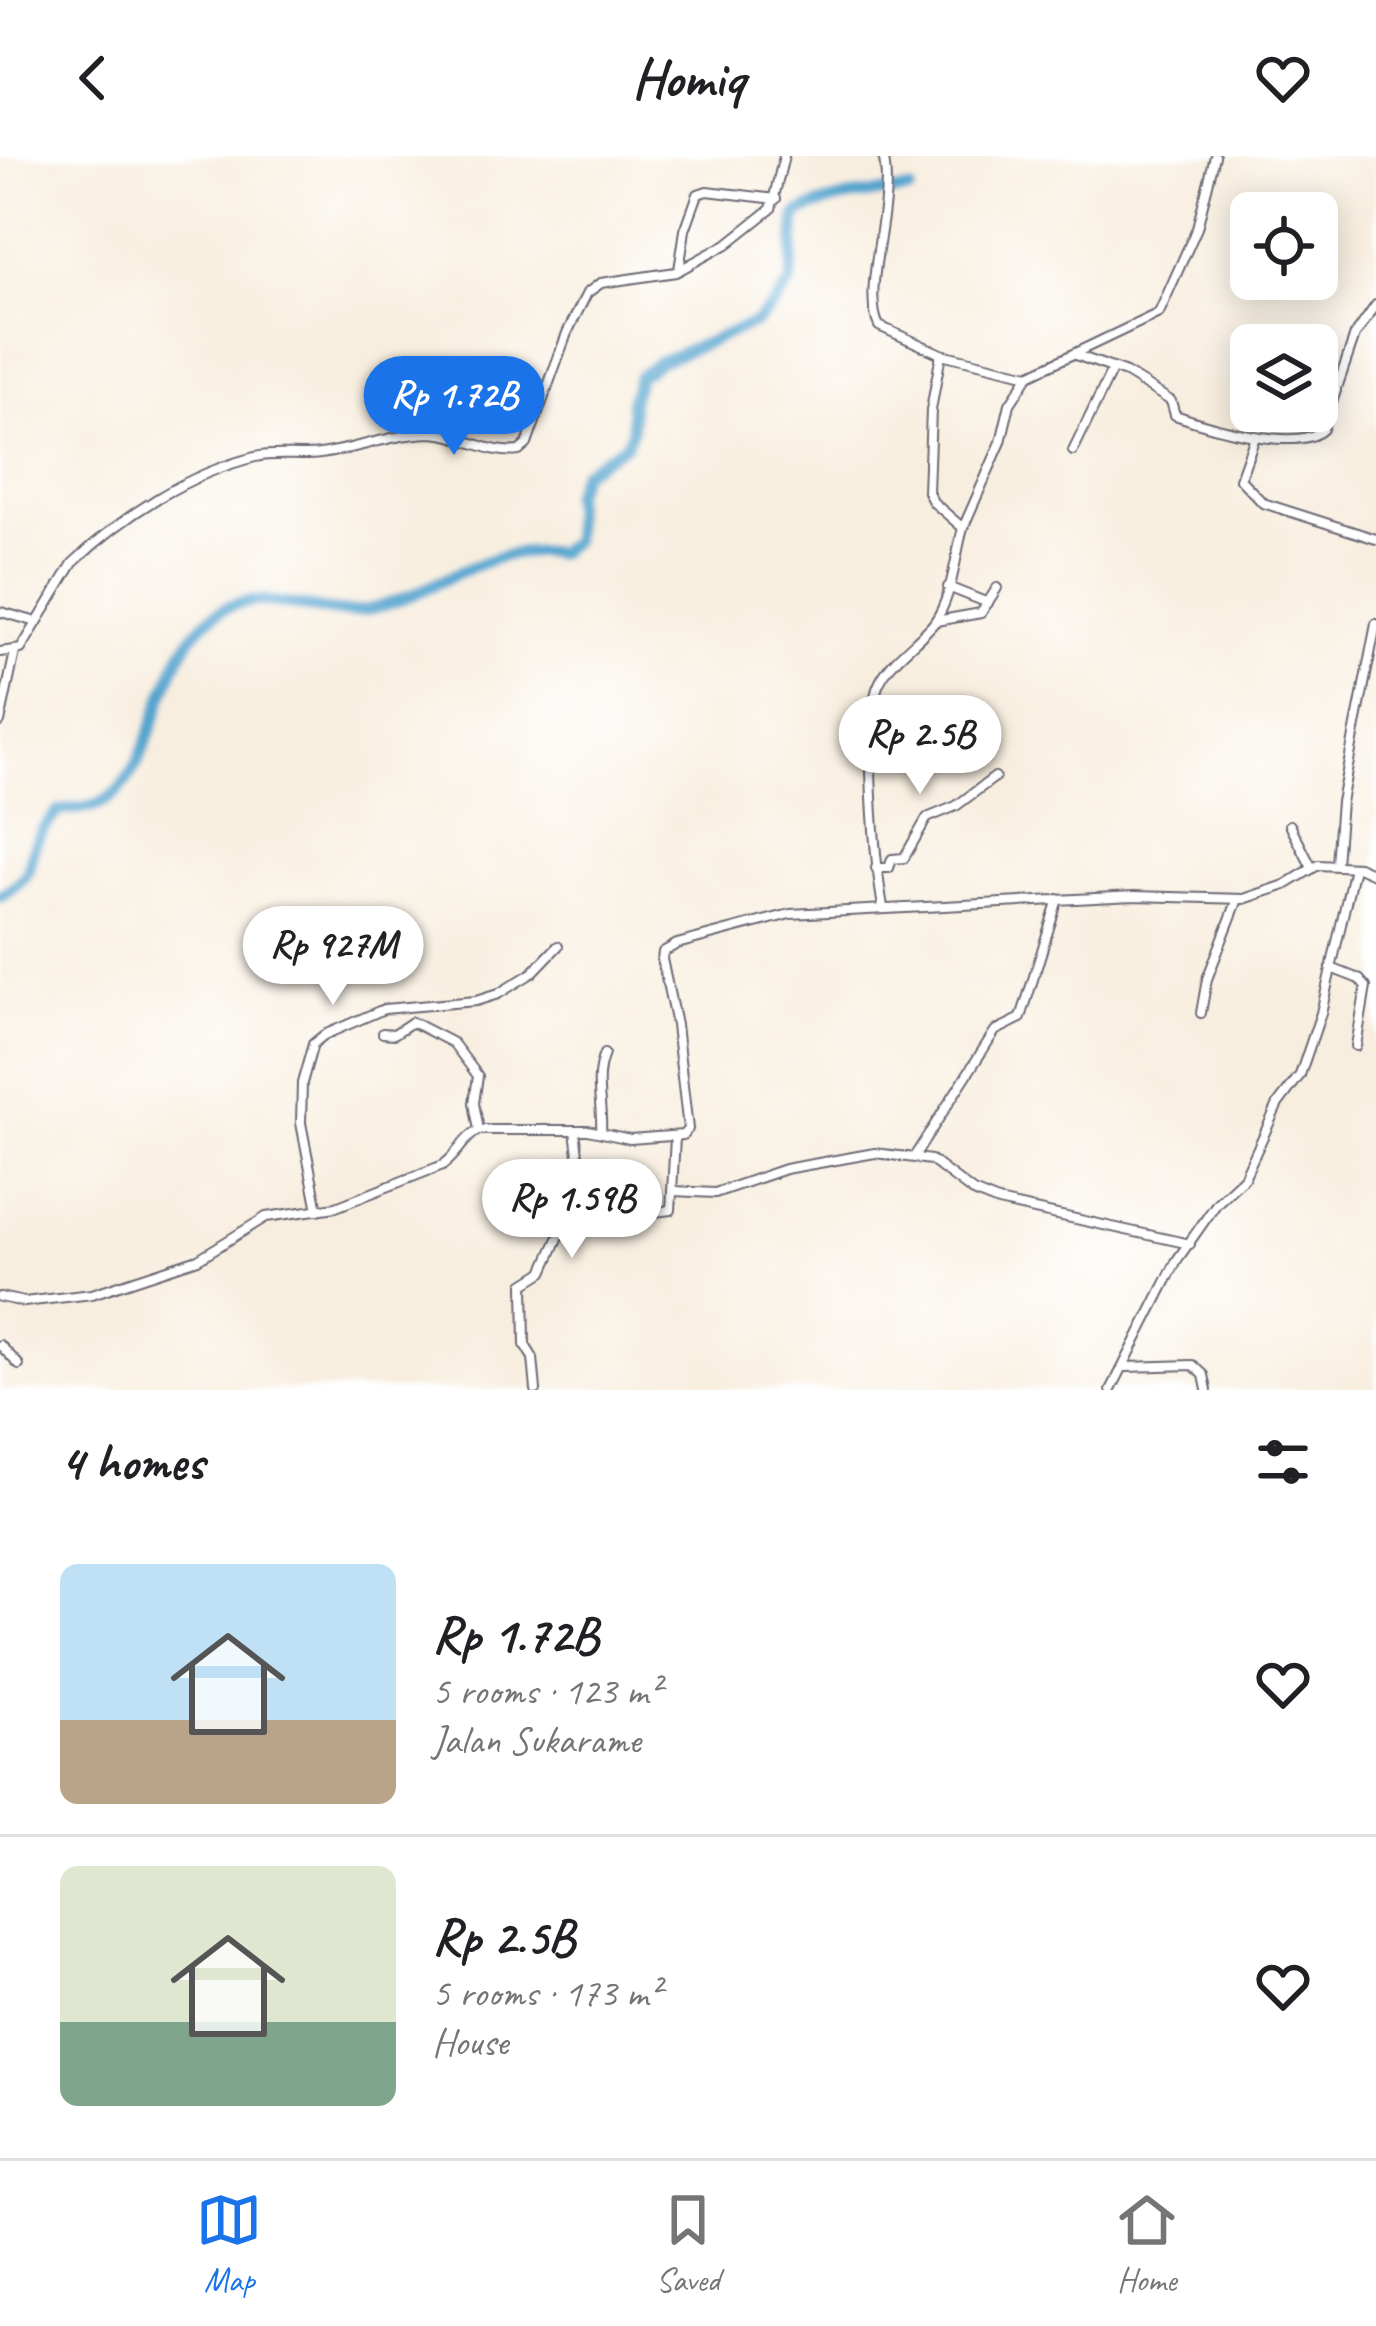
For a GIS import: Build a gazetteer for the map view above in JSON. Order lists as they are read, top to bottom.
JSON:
{
  "page": {
    "header": "Homiq",
    "price": [
      "Rp 1.72B",
      "Rp 2.5B",
      "Rp 927M",
      "Rp 1.59B"
    ],
    "heading": "4 homes",
    "list": [
      {
        "name": "Rp 1.72B",
        "note": "5 rooms · 123 m² · Jalan Sukarame"
      },
      {
        "name": "Rp 2.5B",
        "note": "5 rooms · 173 m² · House"
      }
    ],
    "tabs": ["Map", "Saved", "Home"]
  }
}
